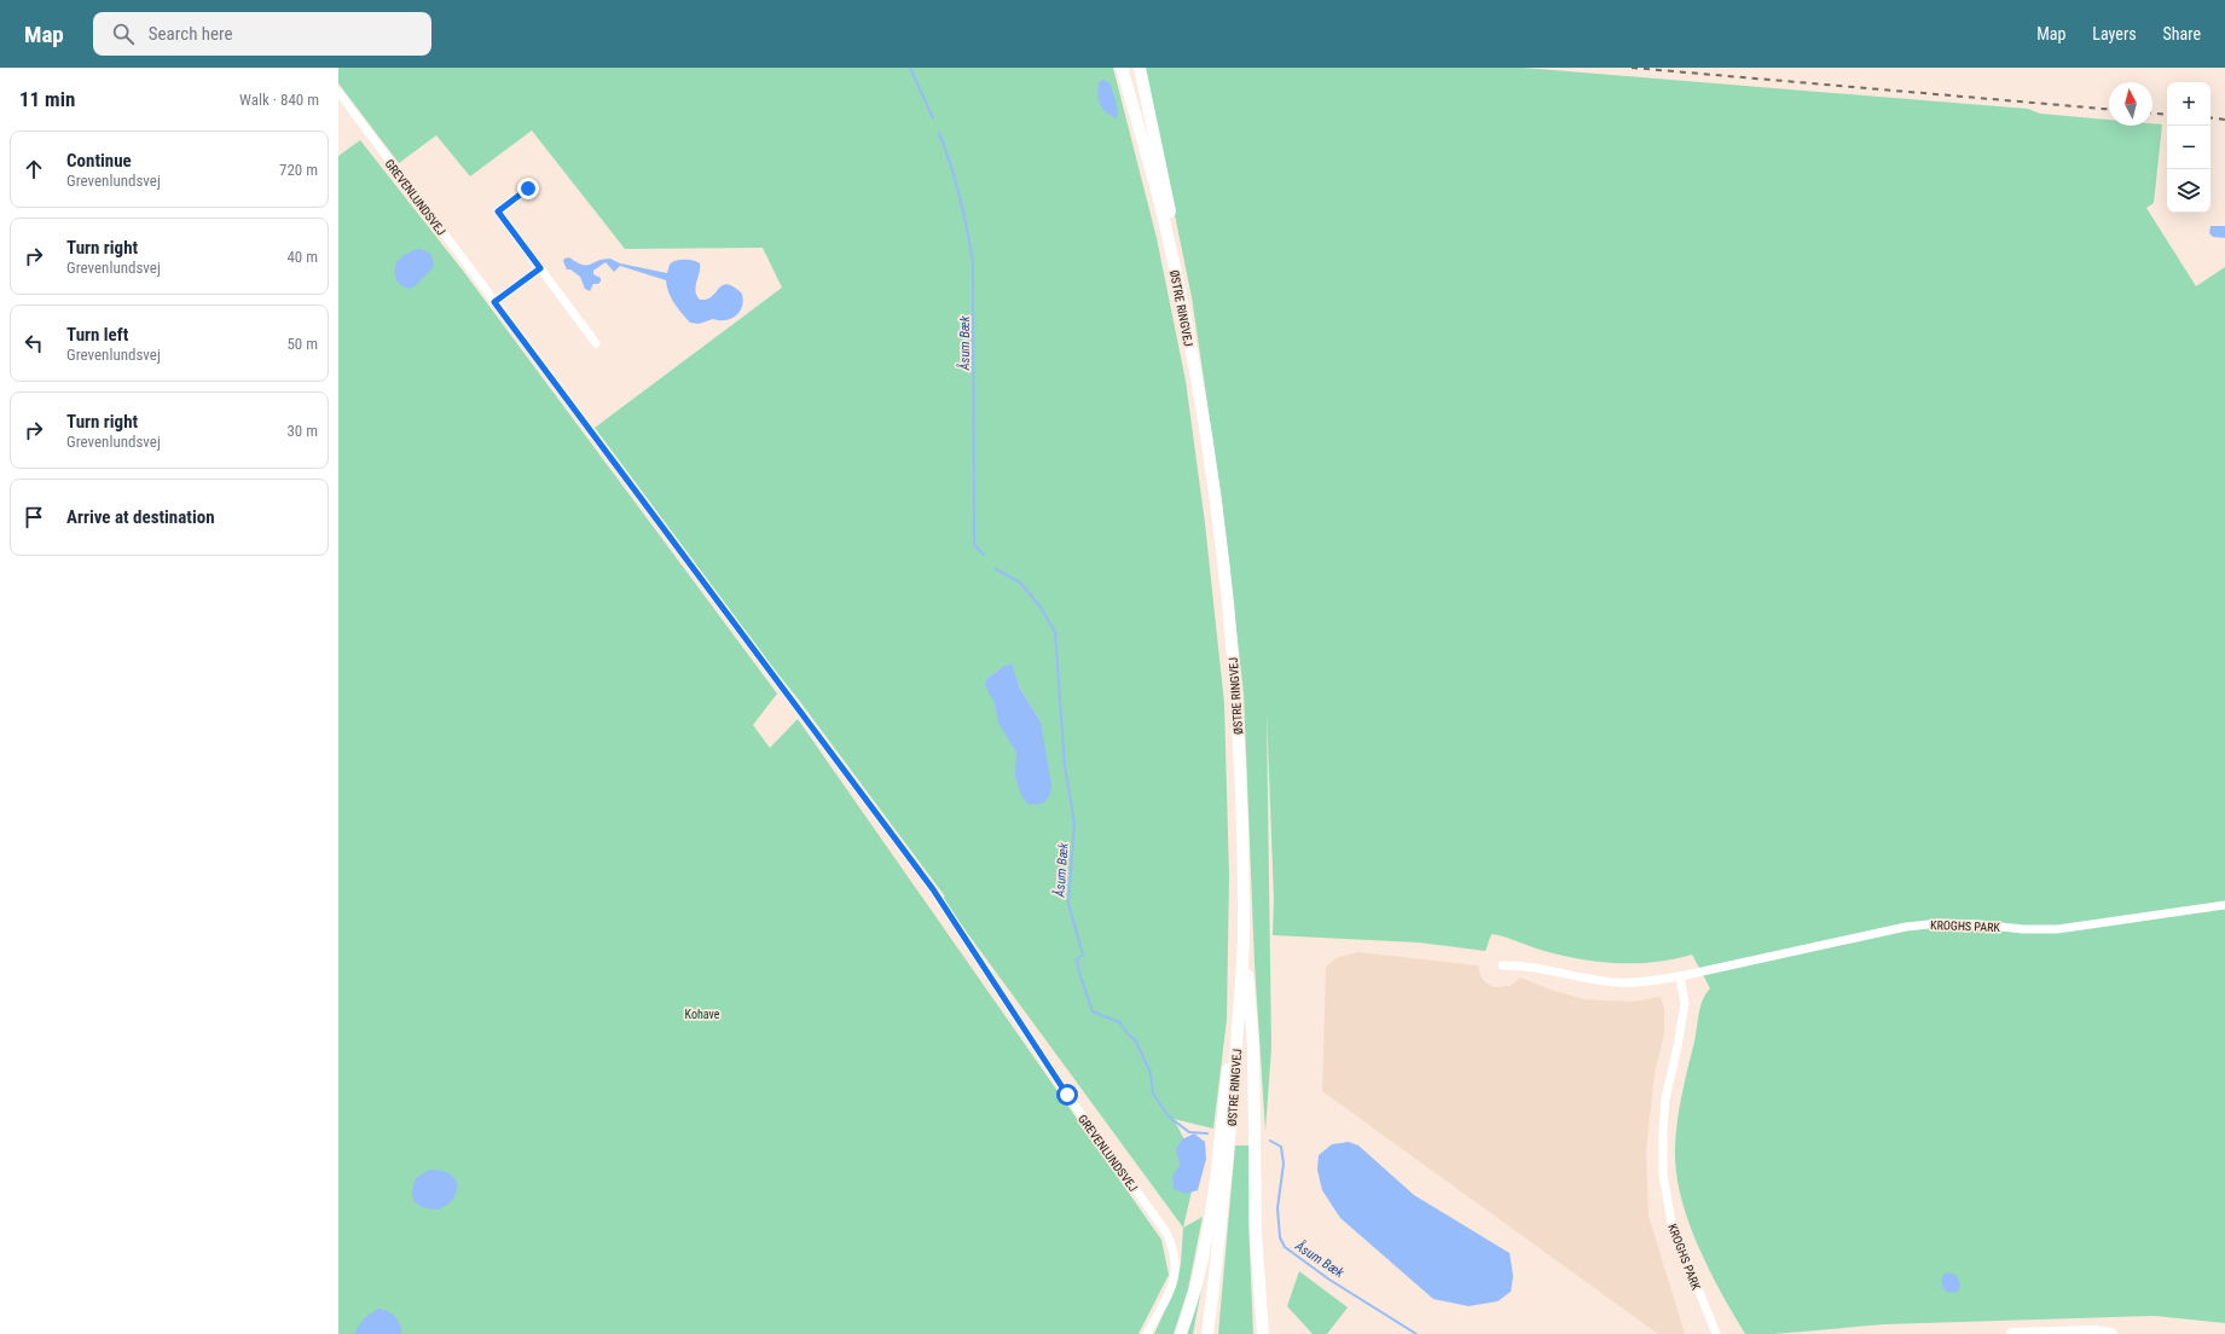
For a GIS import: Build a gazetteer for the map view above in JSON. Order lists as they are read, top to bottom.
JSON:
{
  "streets": {
    "main road": ["ØSTRE RINGVEJ"],
    "street": ["GREVENLUNDSVEJ", "KROGHS PARK"]
  },
  "water": ["Åsum Bæk"],
  "parks": ["Kohave"],
  "north": "top",
  "page": {
    "header": "Map",
    "search": "Search here",
    "nav": ["Map", "Layers", "Share"],
    "heading": ["11 min", "Walk · 840 m"],
    "map_buttons": ["+", "−"],
    "list": [
      ["Continue", "Grevenlundsvej", "720 m"],
      ["Turn right", "Grevenlundsvej", "40 m"],
      ["Turn left", "Grevenlundsvej", "50 m"],
      ["Turn right", "Grevenlundsvej", "30 m"],
      "Arrive at destination"
    ]
  }
}
